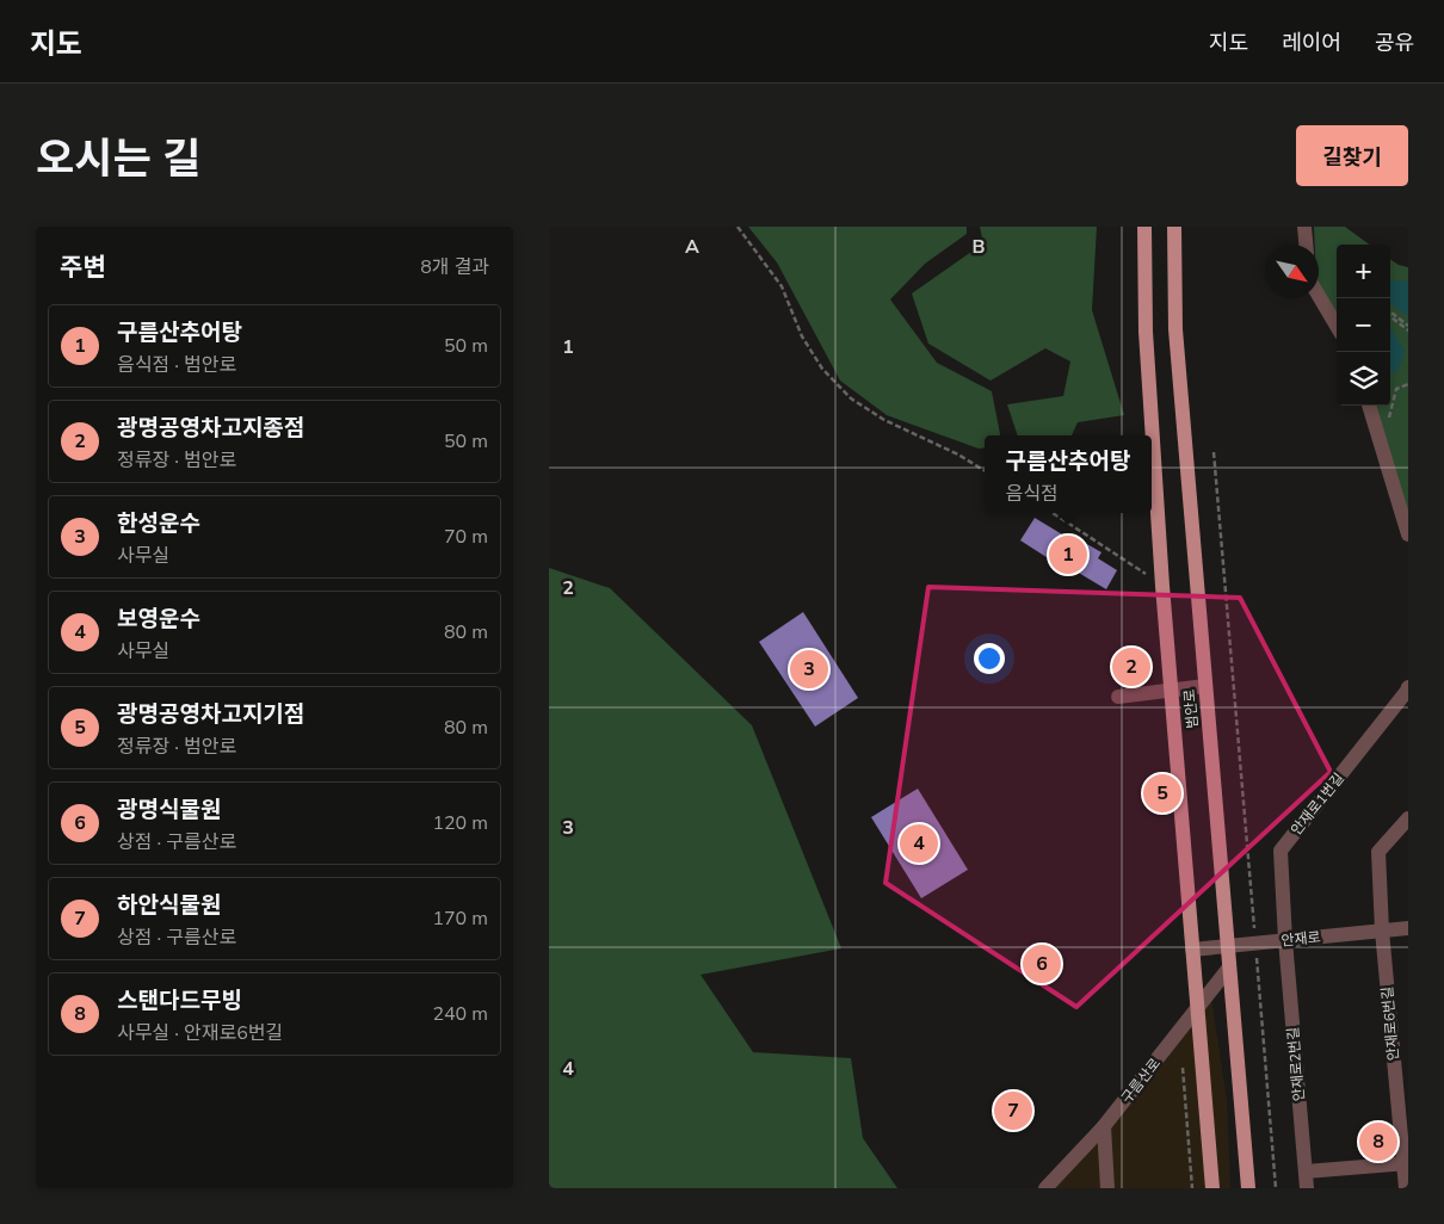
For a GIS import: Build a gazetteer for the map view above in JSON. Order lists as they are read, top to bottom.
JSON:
{
  "streets": {
    "main road": ["범안로"],
    "street": [
      "안재로1번길",
      "안재로",
      "안재로6번길",
      "안재로2번길",
      "구름산로"
    ]
  },
  "crossings": [
    ["범안로", "안재로"],
    ["범안로", "구름산로"],
    ["안재로1번길", "안재로"],
    ["안재로1번길", "안재로2번길"],
    ["안재로", "안재로6번길"],
    ["안재로", "안재로2번길"]
  ],
  "north": "bottom right",
  "page": {
    "header": "지도",
    "nav": ["지도", "레이어", "공유"],
    "title": "오시는 길",
    "buttons": "길찾기",
    "heading": ["주변", "8개 결과"],
    "map_buttons": ["+", "−"],
    "list": [
      {
        "mark": "1",
        "name": "구름산추어탕",
        "note": "음식점 · 범안로",
        "value": "50 m"
      },
      {
        "mark": "2",
        "name": "광명공영차고지종점",
        "note": "정류장 · 범안로",
        "value": "50 m"
      },
      {
        "mark": "3",
        "name": "한성운수",
        "note": "사무실",
        "value": "70 m"
      },
      {
        "mark": "4",
        "name": "보영운수",
        "note": "사무실",
        "value": "80 m"
      },
      {
        "mark": "5",
        "name": "광명공영차고지기점",
        "note": "정류장 · 범안로",
        "value": "80 m"
      },
      {
        "mark": "6",
        "name": "광명식물원",
        "note": "상점 · 구름산로",
        "value": "120 m"
      },
      {
        "mark": "7",
        "name": "하안식물원",
        "note": "상점 · 구름산로",
        "value": "170 m"
      },
      {
        "mark": "8",
        "name": "스탠다드무빙",
        "note": "사무실 · 안재로6번길",
        "value": "240 m"
      }
    ],
    "popup": ["구름산추어탕", "음식점"],
    "pins": [
      "1",
      "2",
      "3",
      "5",
      "4",
      "6",
      "7",
      "8"
    ]
  },
  "grid": {
    "columns": ["A", "B"],
    "rows": [
      "1",
      "2",
      "3",
      "4"
    ]
  }
}
